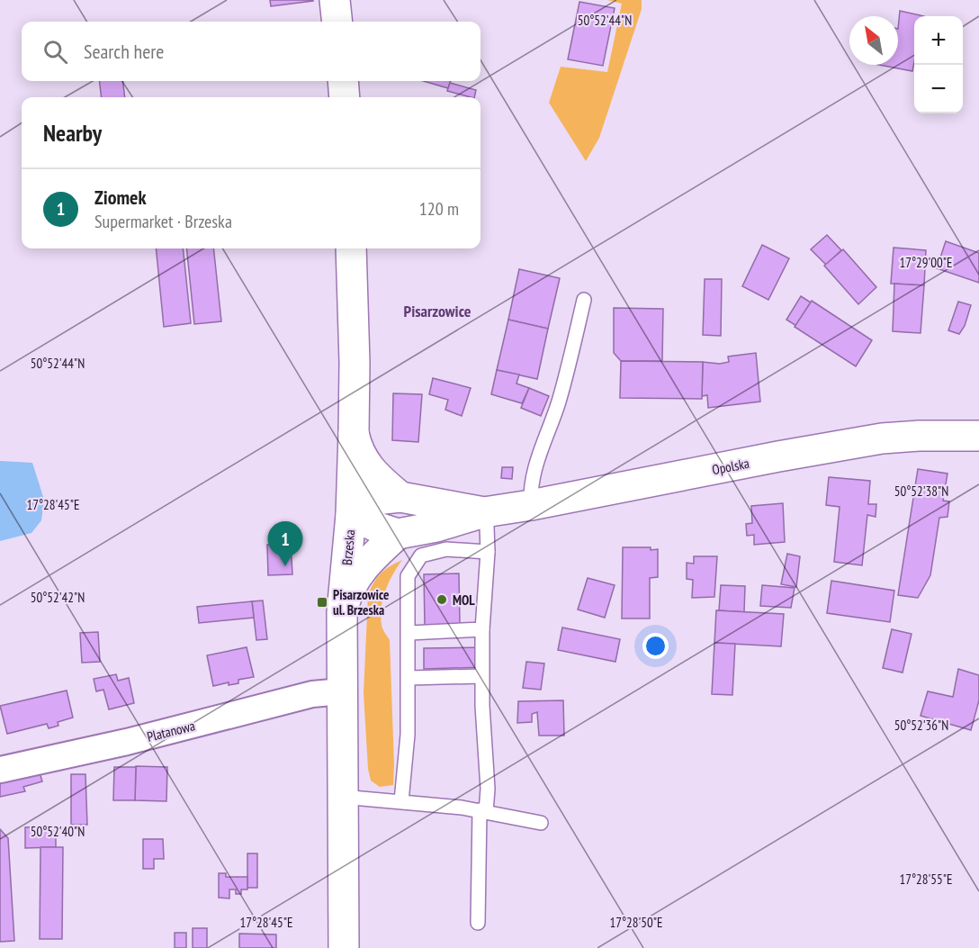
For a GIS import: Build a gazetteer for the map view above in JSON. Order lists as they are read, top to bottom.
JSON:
{
  "streets": {
    "main road": ["Opolska", "Brzeska"],
    "street": ["Platanowa"]
  },
  "crossings": [
    ["Opolska", "Brzeska"],
    ["Brzeska", "Platanowa"]
  ],
  "districts": ["Pisarzowice"],
  "places": {
    "other": ["MOL"],
    "transit": ["Pisarzowice ul. Brzeska"]
  },
  "north": "top left",
  "page": {
    "map_buttons": ["+", "−"],
    "search": "Search here",
    "heading": "Nearby",
    "list": [
      {
        "mark": "1",
        "name": "Ziomek",
        "note": "Supermarket · Brzeska",
        "value": "120 m"
      }
    ],
    "pins": "1"
  },
  "coordinates": [
    "50°52'44\"N",
    "17°29'00\"E",
    "50°52'38\"N",
    "17°28'45\"E",
    "50°52'42\"N",
    "50°52'36\"N",
    "50°52'40\"N",
    "17°28'55\"E",
    "17°28'50\"E"
  ]
}
